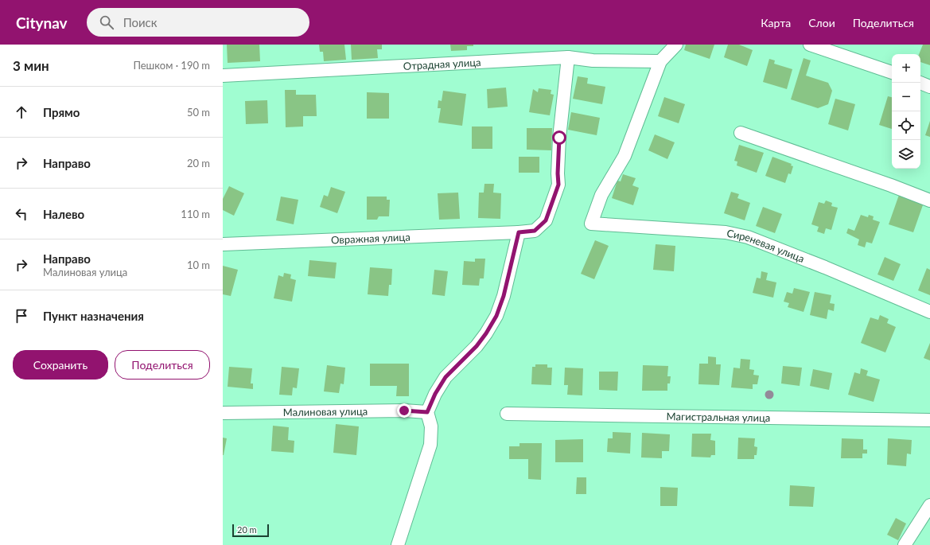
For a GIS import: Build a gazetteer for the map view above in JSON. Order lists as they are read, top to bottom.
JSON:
{
  "streets": {
    "street": [
      "Отрадная улица",
      "Овражная улица",
      "Сиреневая улица",
      "Малиновая улица",
      "Магистральная улица"
    ]
  },
  "crossings": [
    ["Отрадная улица", "Овражная улица"],
    ["Отрадная улица", "Сиреневая улица"]
  ],
  "scale_bar": "20 m",
  "page": {
    "header": "Citynav",
    "search": "Поиск",
    "nav": ["Карта", "Слои", "Поделиться"],
    "heading": ["3 мин", "Пешком · 190 m"],
    "map_buttons": ["+", "−"],
    "list": [
      ["Прямо", "50 m"],
      ["Направо", "20 m"],
      ["Налево", "110 m"],
      ["Направо", "Малиновая улица", "10 m"],
      "Пункт назначения"
    ],
    "buttons": ["Сохранить", "Поделиться"],
    "scale": "20 m"
  }
}
